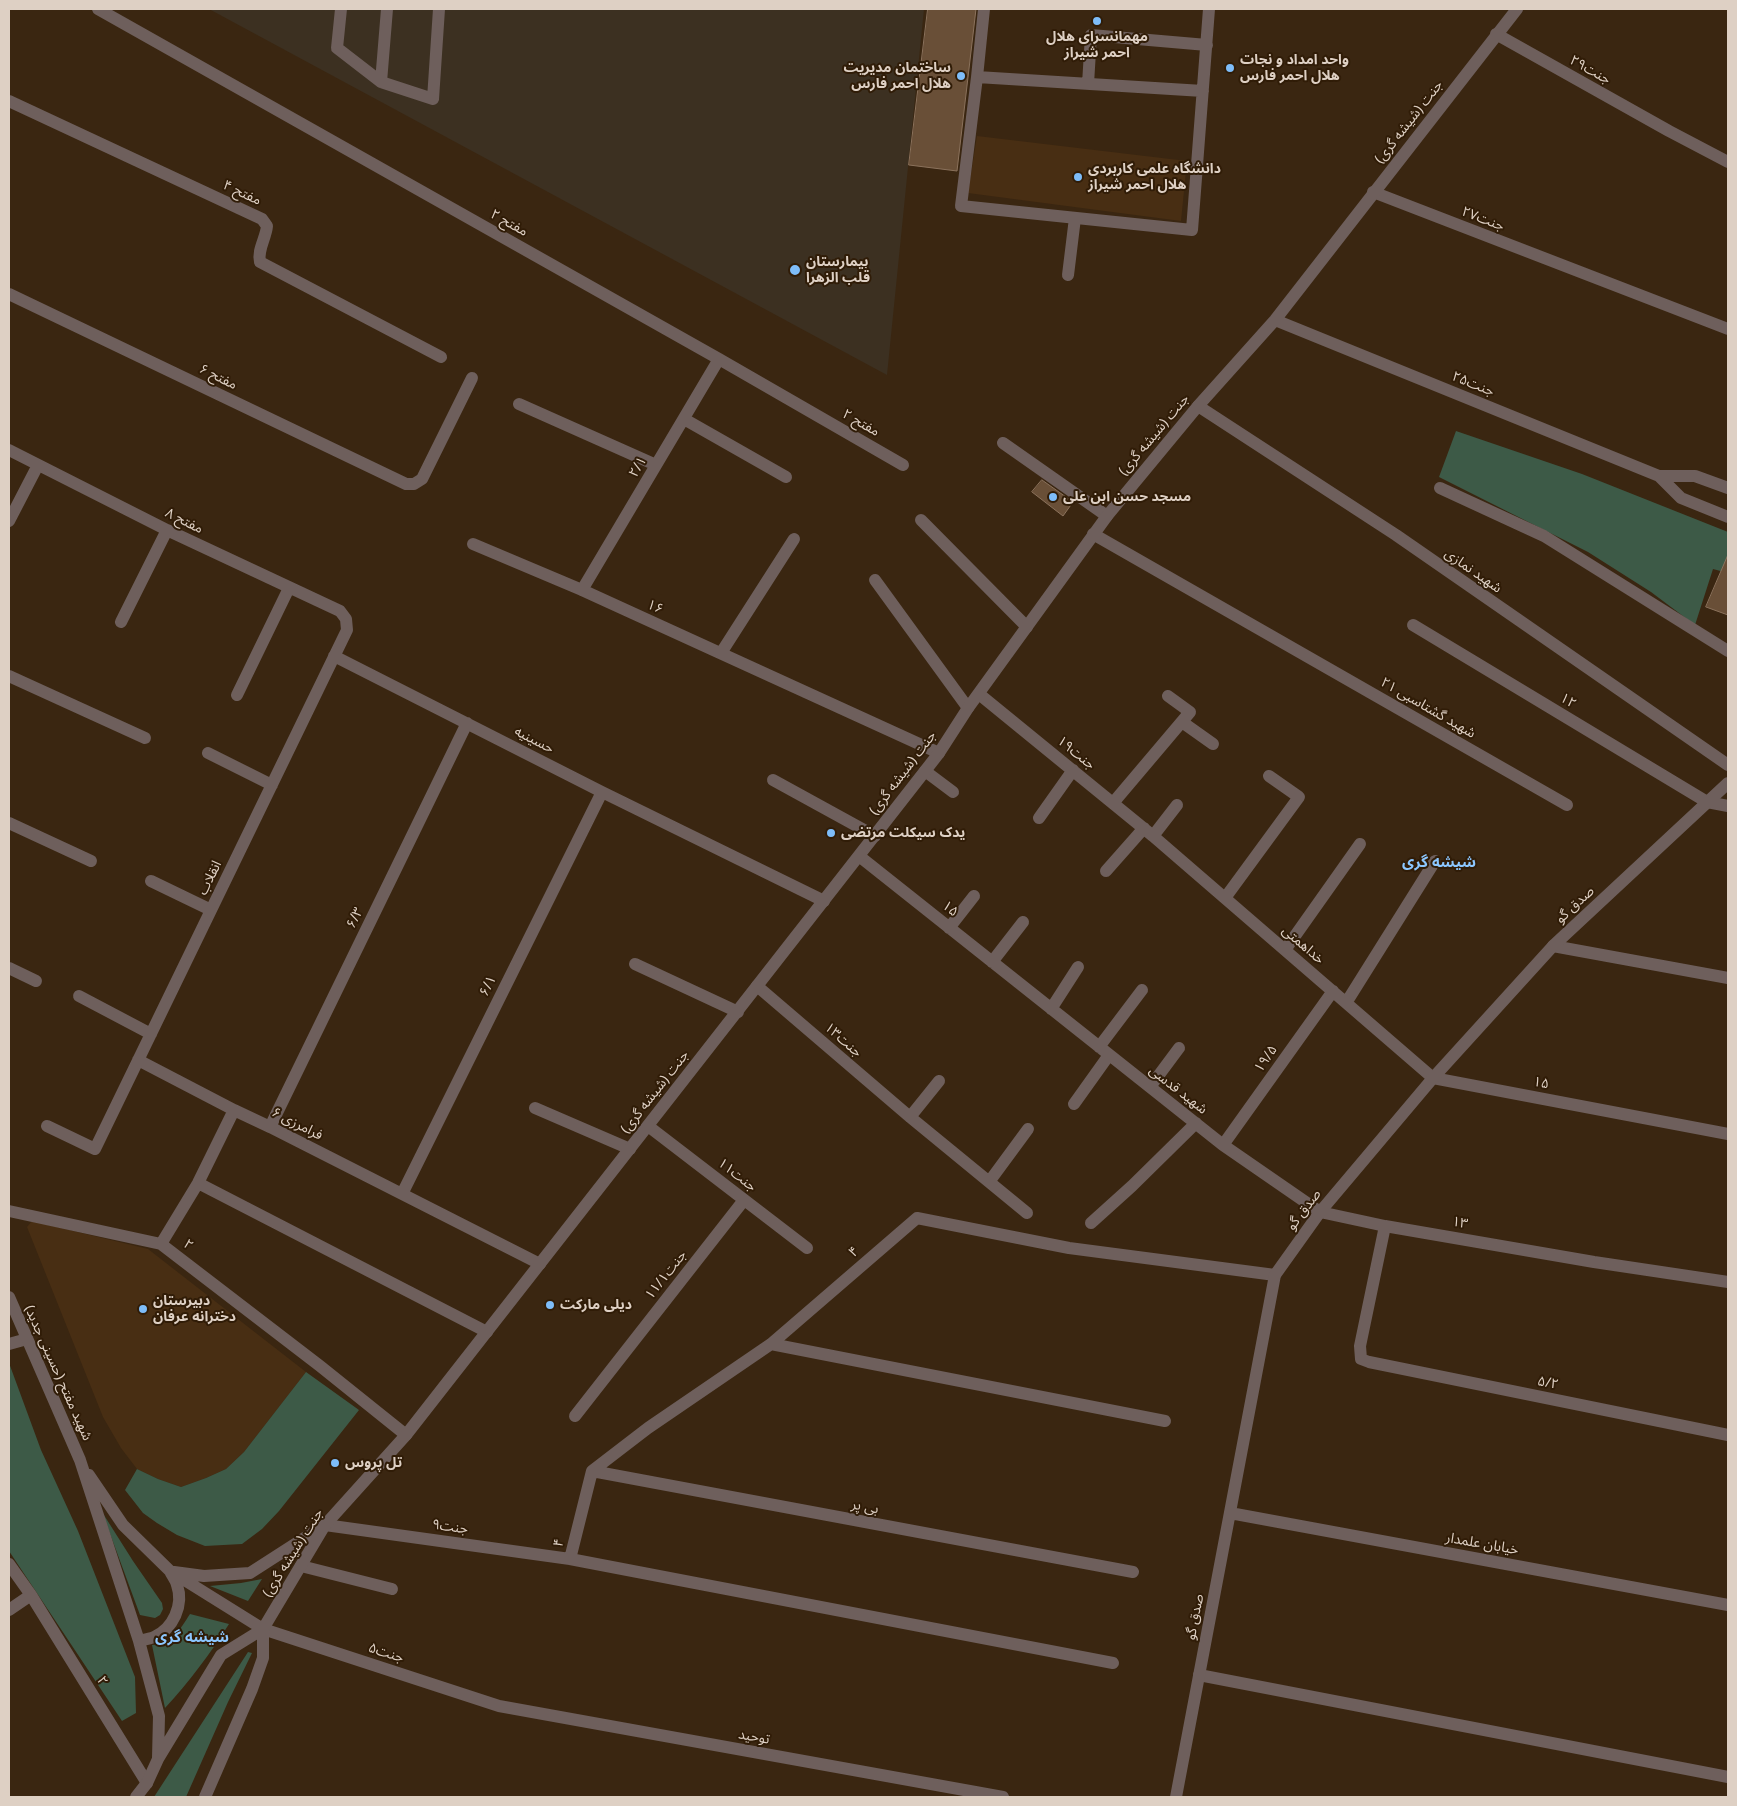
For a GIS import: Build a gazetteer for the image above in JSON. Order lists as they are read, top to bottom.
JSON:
{
  "streets": {
    "street": [
      "جنت۲۹",
      "جنت (شیشه گری)",
      "مفتح ۴",
      "جنت۲۷",
      "مفتح ۲",
      "مفتح ۶",
      "جنت۲۵",
      "۲/۱",
      "مفتح ۸",
      "شهید نمازی",
      "۱۶",
      "۱۲",
      "شهید گشتاسبی ۲۱",
      "حسینیه",
      "جنت۱۹",
      "انقلاب",
      "صدق گو",
      "۱۵",
      "۶/۳",
      "خداهمتی",
      "۶/۱",
      "جنت۱۳",
      "۱۹/۵",
      "شهید قدسی",
      "فرامرزی ۶",
      "جنت۱۱",
      "۱۳",
      "۲",
      "۴",
      "جنت۱۱/۱",
      "شهید مفتح (حسینی جدید)",
      "۵/۲",
      "بی پر",
      "جنت۹",
      "خیابان علمدار",
      "جنت۵",
      "توحید"
    ]
  },
  "crossings": [
    ["جنت۲۹", "جنت (شیشه گری)"],
    ["جنت (شیشه گری)", "جنت۲۷"],
    ["جنت (شیشه گری)", "جنت۲۵"],
    ["جنت (شیشه گری)", "شهید نمازی"],
    ["جنت (شیشه گری)", "۱۶"],
    ["جنت (شیشه گری)", "شهید گشتاسبی ۲۱"],
    ["جنت (شیشه گری)", "حسینیه"],
    ["جنت (شیشه گری)", "جنت۱۹"],
    ["جنت (شیشه گری)", "۱۵"],
    ["جنت (شیشه گری)", "جنت۱۳"],
    ["جنت (شیشه گری)", "فرامرزی ۶"],
    ["جنت (شیشه گری)", "جنت۱۱"],
    ["جنت (شیشه گری)", "۲"],
    ["جنت (شیشه گری)", "جنت۹"],
    ["جنت (شیشه گری)", "جنت۵"],
    ["مفتح ۲", "۲/۱"],
    ["۲/۱", "۱۶"],
    ["مفتح ۸", "انقلاب"],
    ["۱۲", "صدق گو"],
    ["حسینیه", "انقلاب"],
    ["حسینیه", "۶/۳"],
    ["حسینیه", "۶/۱"],
    ["جنت۱۹", "خداهمتی"],
    ["انقلاب", "فرامرزی ۶"],
    ["صدق گو", "۱۵"],
    ["صدق گو", "خداهمتی"],
    ["صدق گو", "شهید قدسی"],
    ["صدق گو", "۱۳"],
    ["صدق گو", "۴"],
    ["صدق گو", "خیابان علمدار"],
    ["۱۵", "خداهمتی"],
    ["۱۵", "شهید قدسی"],
    ["۶/۳", "فرامرزی ۶"],
    ["خداهمتی", "۱۹/۵"],
    ["۶/۱", "فرامرزی ۶"],
    ["۱۹/۵", "شهید قدسی"],
    ["شهید قدسی", "۱۳"],
    ["جنت۱۱", "جنت۱۱/۱"],
    ["۱۳", "۵/۲"],
    ["۴", "بی پر"],
    ["۴", "جنت۹"],
    ["جنت۵", "توحید"]
  ],
  "districts": ["شیشه گری", "شیشه گری"],
  "places": [
    "مهمانسرای هلال احمر شیراز",
    "واحد امداد و نجات هلال احمر فارس",
    "ساختمان مدیریت هلال احمر فارس",
    "دانشگاه علمی کاربردی هلال احمر شیراز",
    "بیمارستان قلب الزهرا",
    "مسجد حسن ابن علی",
    "یدک سیکلت مرتضی",
    "دیلی مارکت",
    "دبیرستان دخترانه عرفان",
    "تل پروس"
  ]
}
